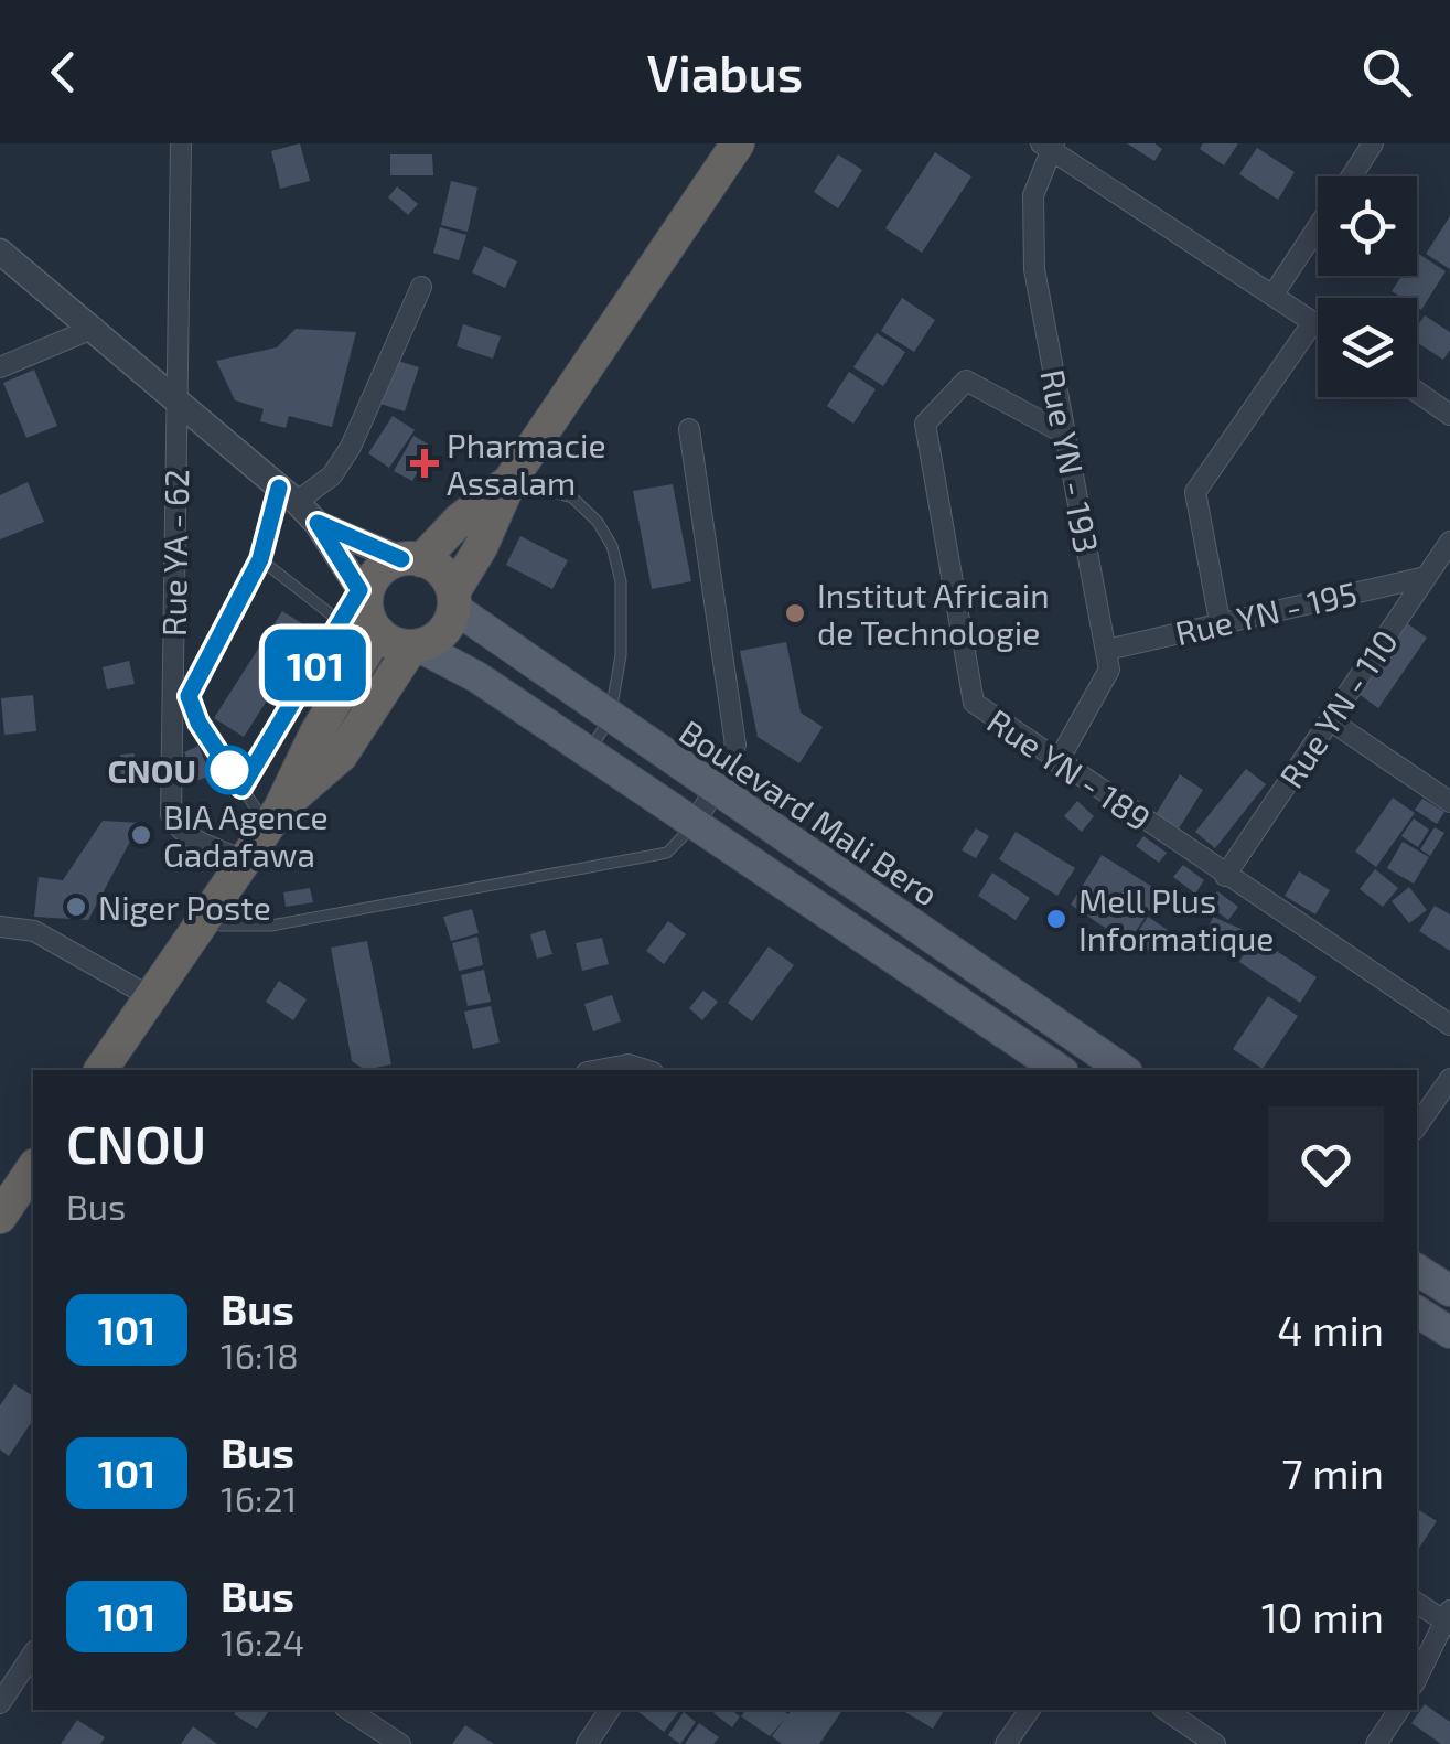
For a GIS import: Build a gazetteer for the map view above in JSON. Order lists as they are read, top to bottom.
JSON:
{
  "streets": {
    "main road": ["Boulevard Mali Bero"],
    "street": [
      "Rue YN - 193",
      "Rue YA - 62",
      "Rue YN - 195",
      "Rue YN - 110",
      "Rue YN - 189"
    ]
  },
  "crossings": [
    ["Rue YN - 193", "Rue YN - 195"],
    ["Rue YN - 193", "Rue YN - 189"],
    ["Rue YN - 195", "Rue YN - 110"],
    ["Rue YN - 110", "Rue YN - 189"]
  ],
  "places": {
    "health": ["Pharmacie Assalam"],
    "other": [
      "Institut Africain de Technologie",
      "CNOU",
      "BIA Agence Gadafawa",
      "Niger Poste",
      "Mell Plus Informatique"
    ]
  },
  "lines": ["bus line 101"],
  "page": {
    "header": "Viabus",
    "on_map": "101",
    "heading": ["CNOU", "Bus"],
    "list": [
      {
        "mark": "101",
        "name": "Bus",
        "note": "16:18",
        "value": "4 min"
      },
      {
        "mark": "101",
        "name": "Bus",
        "note": "16:21",
        "value": "7 min"
      },
      {
        "mark": "101",
        "name": "Bus",
        "note": "16:24",
        "value": "10 min"
      }
    ]
  }
}
